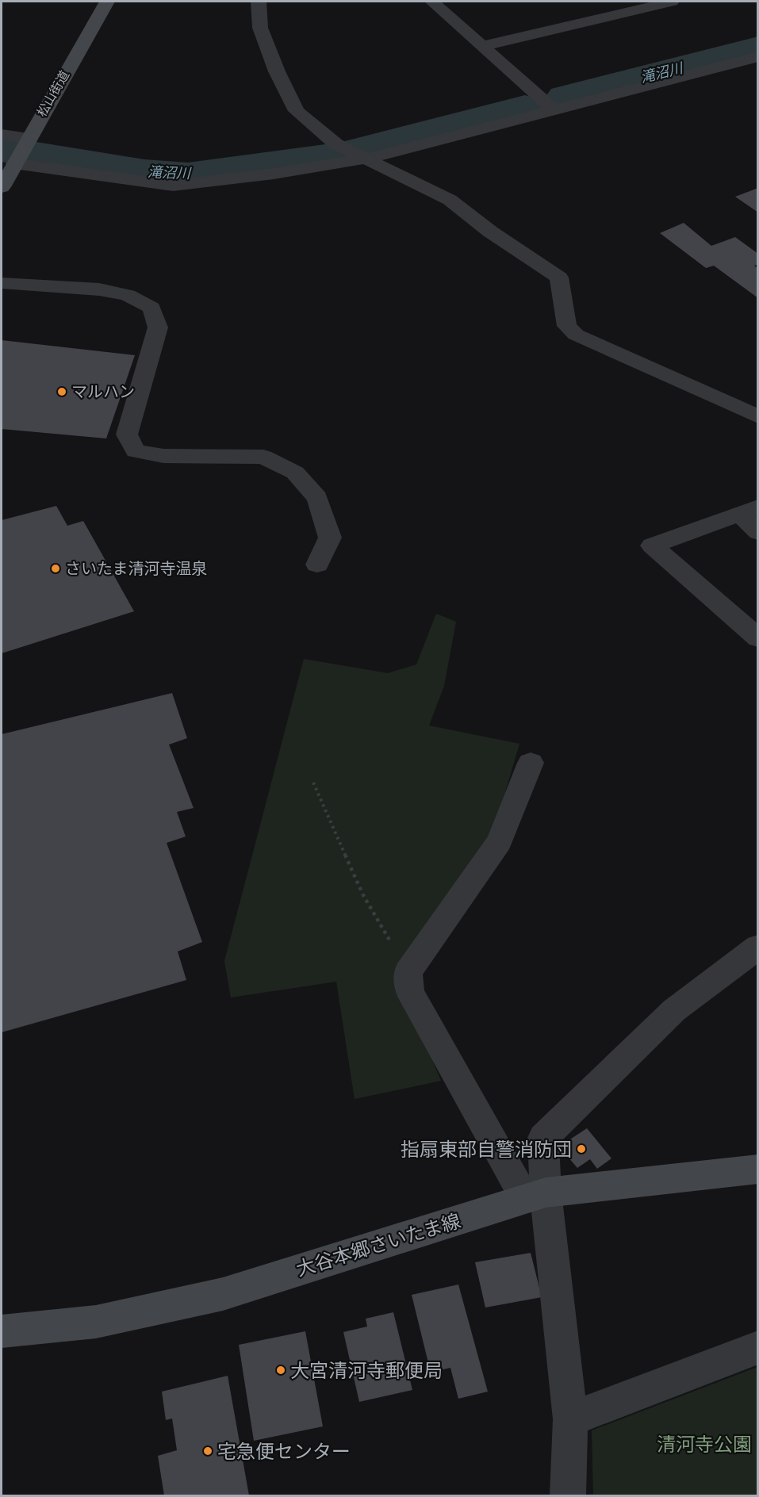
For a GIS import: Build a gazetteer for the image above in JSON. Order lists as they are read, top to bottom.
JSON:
{
  "streets": {
    "main road": ["松山街道", "大谷本郷さいたま線"]
  },
  "water": ["滝沼川"],
  "parks": ["清河寺公園"],
  "places": [
    "マルハン",
    "さいたま清河寺温泉",
    "指扇東部自警消防団",
    "大宮清河寺郵便局",
    "宅急便センター"
  ]
}
